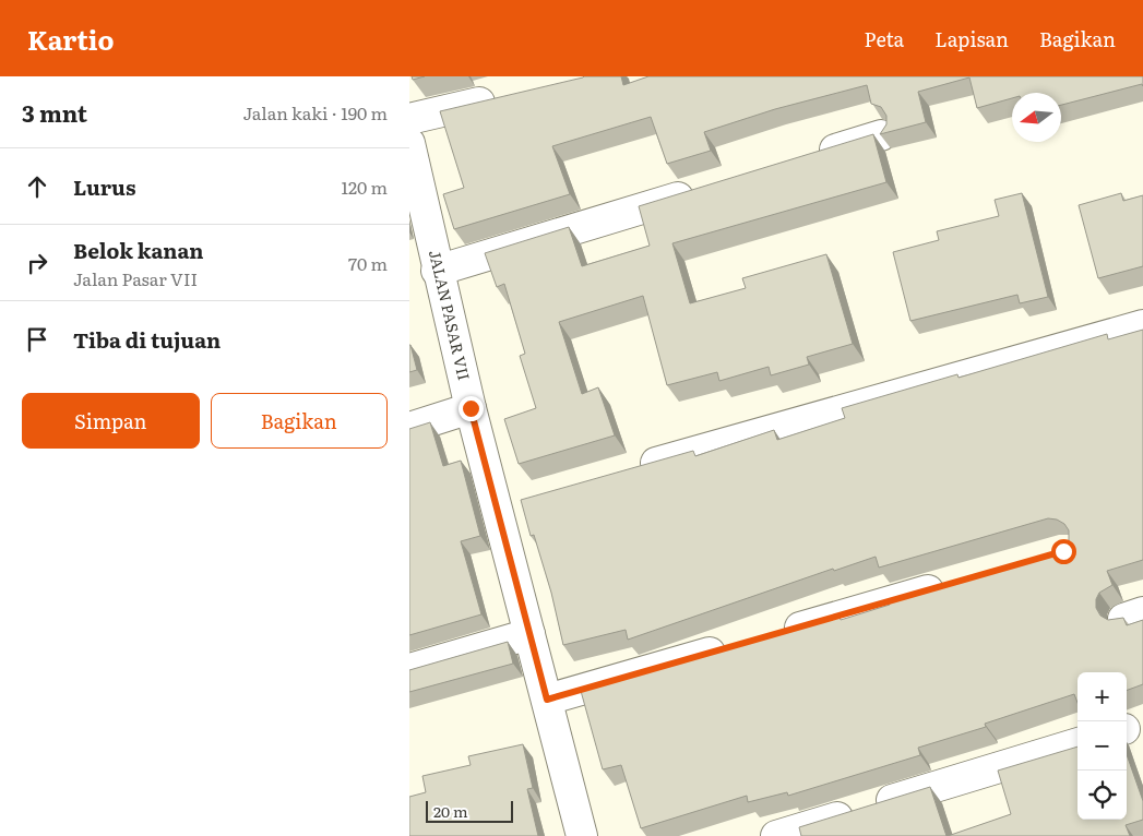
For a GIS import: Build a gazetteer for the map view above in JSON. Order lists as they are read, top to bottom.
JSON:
{
  "streets": {
    "street": ["JALAN PASAR VII"]
  },
  "scale_bar": "20 m",
  "north": "left",
  "page": {
    "header": "Kartio",
    "nav": ["Peta", "Lapisan", "Bagikan"],
    "heading": ["3 mnt", "Jalan kaki · 190 m"],
    "list": [
      ["Lurus", "120 m"],
      ["Belok kanan", "Jalan Pasar VII", "70 m"],
      "Tiba di tujuan"
    ],
    "buttons": ["Simpan", "Bagikan"],
    "map_buttons": ["+", "−"],
    "scale": "20 m"
  }
}
